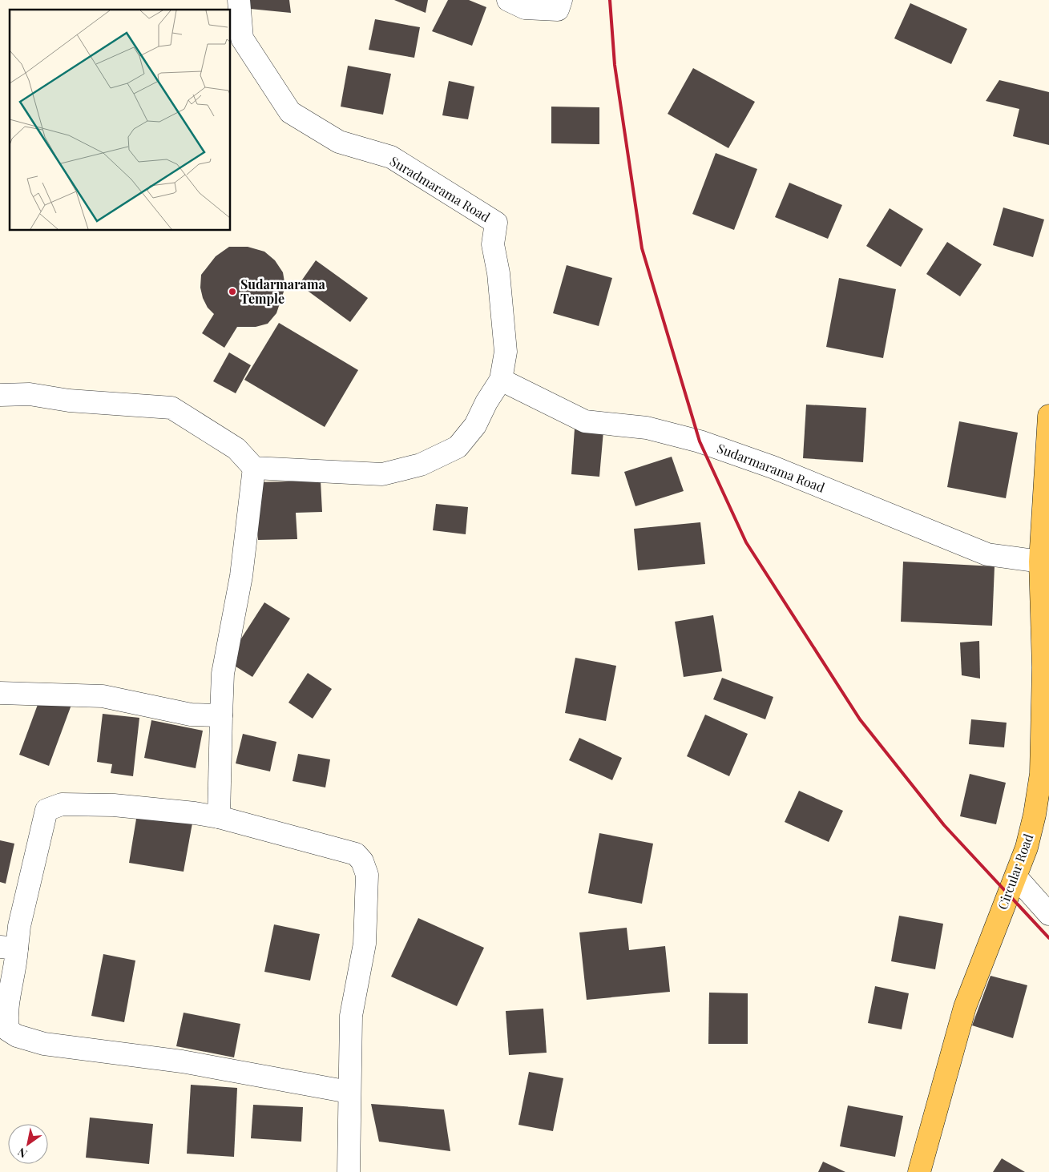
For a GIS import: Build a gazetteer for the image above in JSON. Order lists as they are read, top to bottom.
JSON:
{
  "streets": {
    "main road": ["Circular Road"],
    "street": ["Suradmarama Road", "Sudarmarama Road"]
  },
  "crossings": [
    ["Suradmarama Road", "Sudarmarama Road"],
    ["Sudarmarama Road", "Circular Road"]
  ],
  "places": ["Sudarmarama Temple"],
  "north": "bottom left"
}
